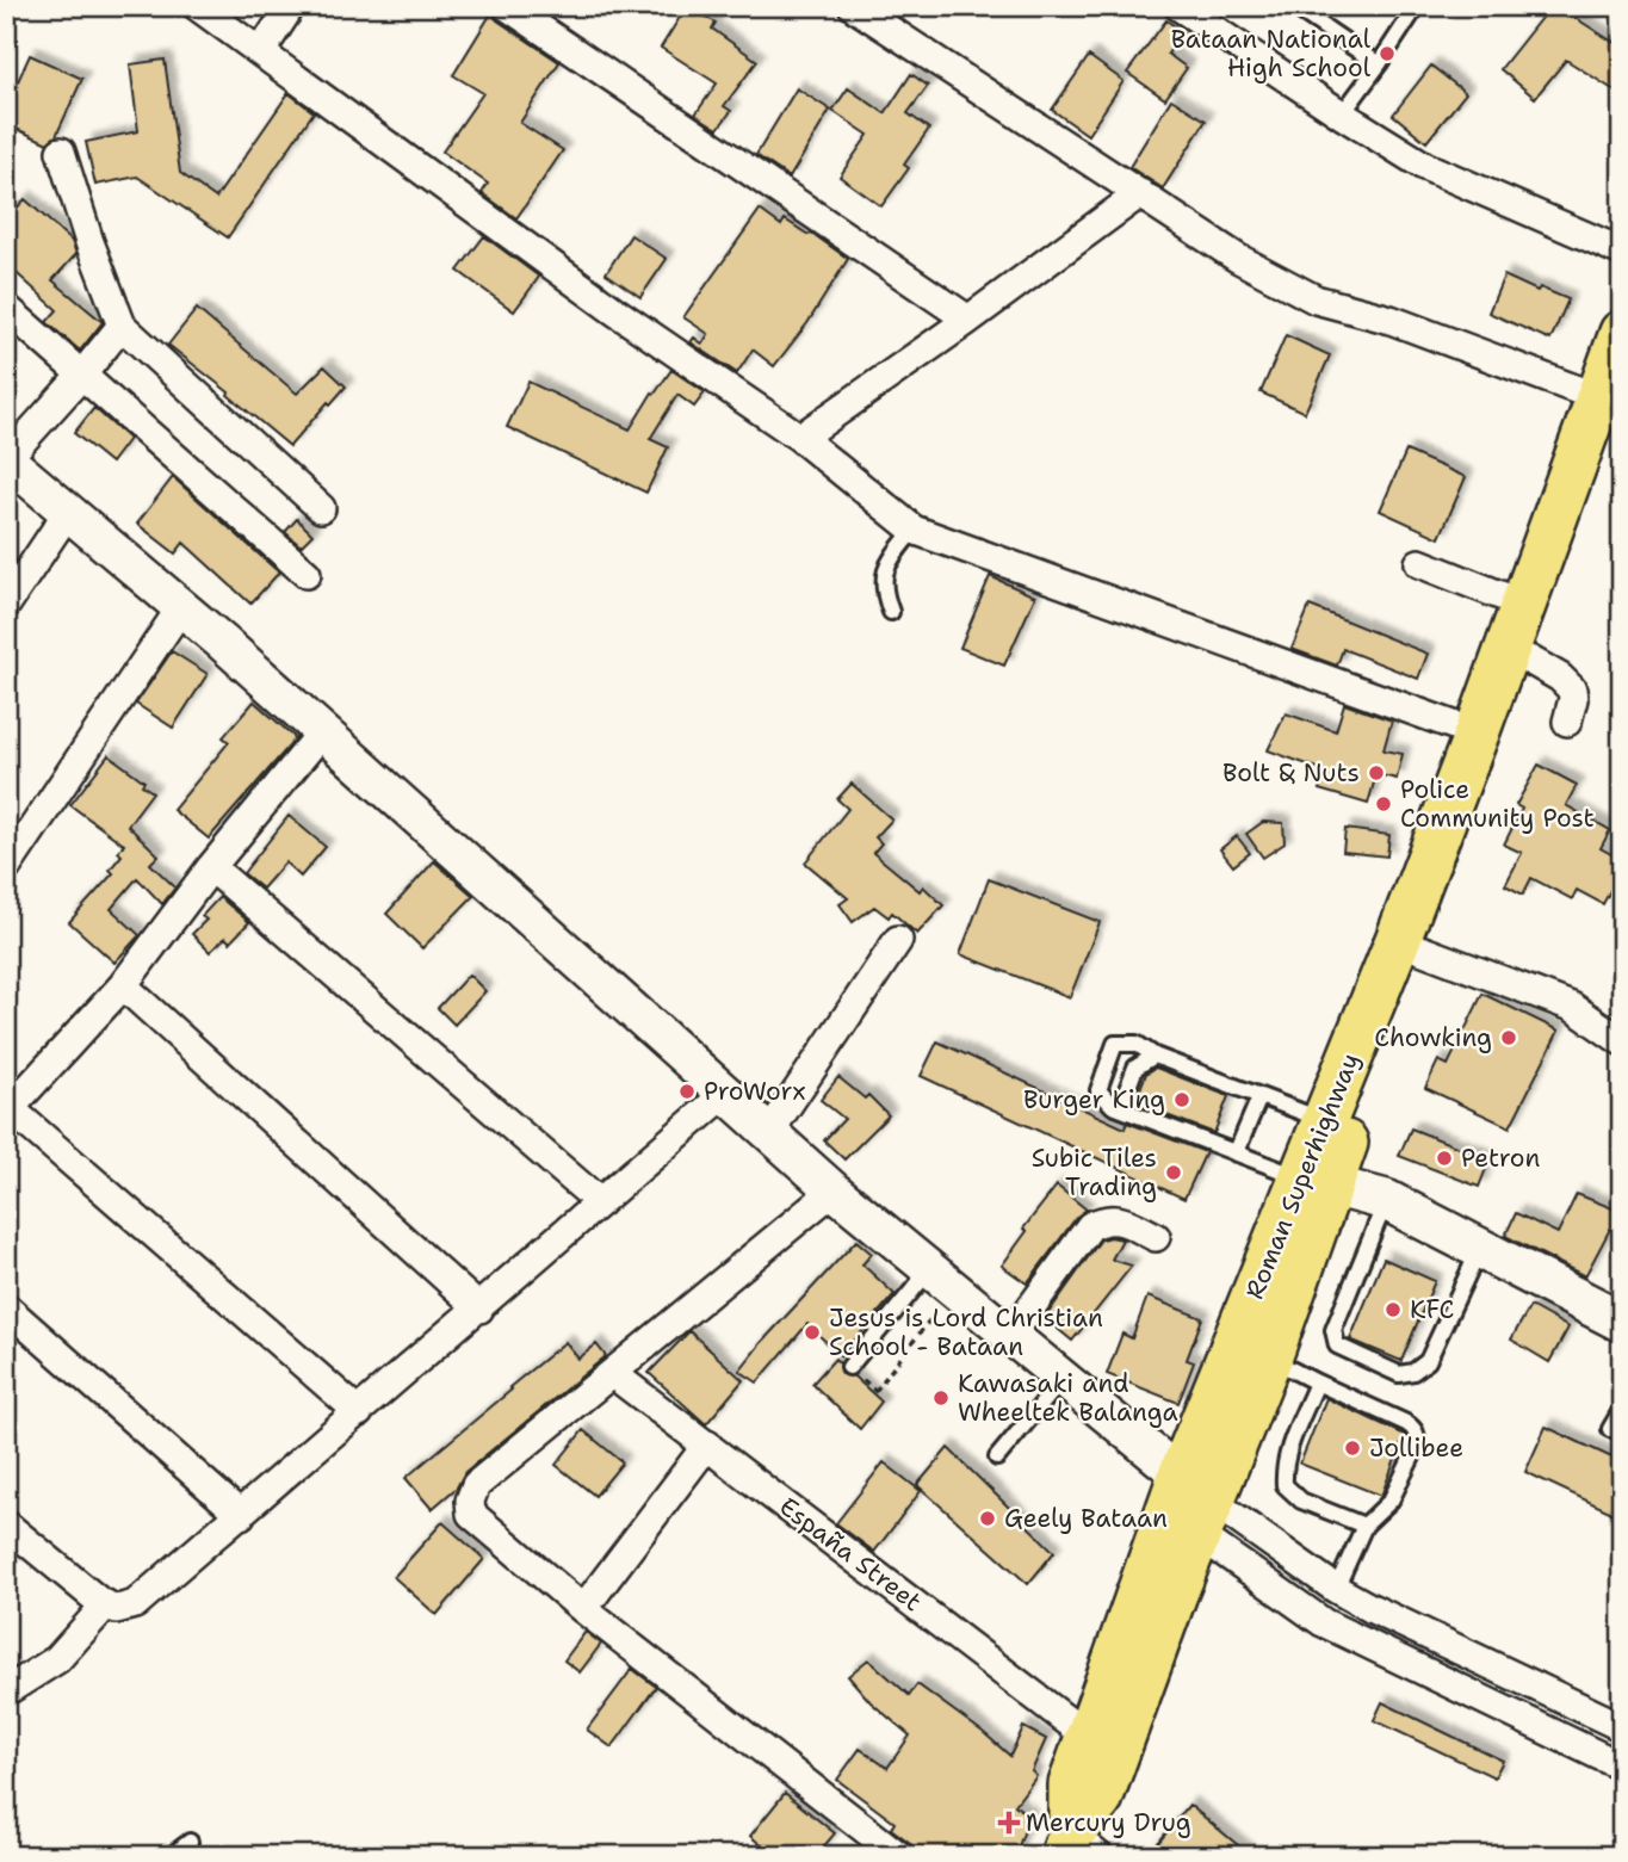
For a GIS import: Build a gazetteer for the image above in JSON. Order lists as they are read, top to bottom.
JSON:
{
  "streets": {
    "main road": ["Roman Superhighway"],
    "street": ["España Street"]
  },
  "crossings": [
    ["Roman Superhighway", "España Street"]
  ],
  "places": {
    "other": [
      "Bataan National High School",
      "Bolt & Nuts",
      "Police Community Post",
      "Chowking",
      "ProWorx",
      "Burger King",
      "Petron",
      "Subic Tiles Trading",
      "KFC",
      "Jesus is Lord Christian School - Bataan",
      "Kawasaki and Wheeltek Balanga",
      "Jollibee",
      "Geely Bataan"
    ],
    "health": ["Mercury Drug"]
  }
}
